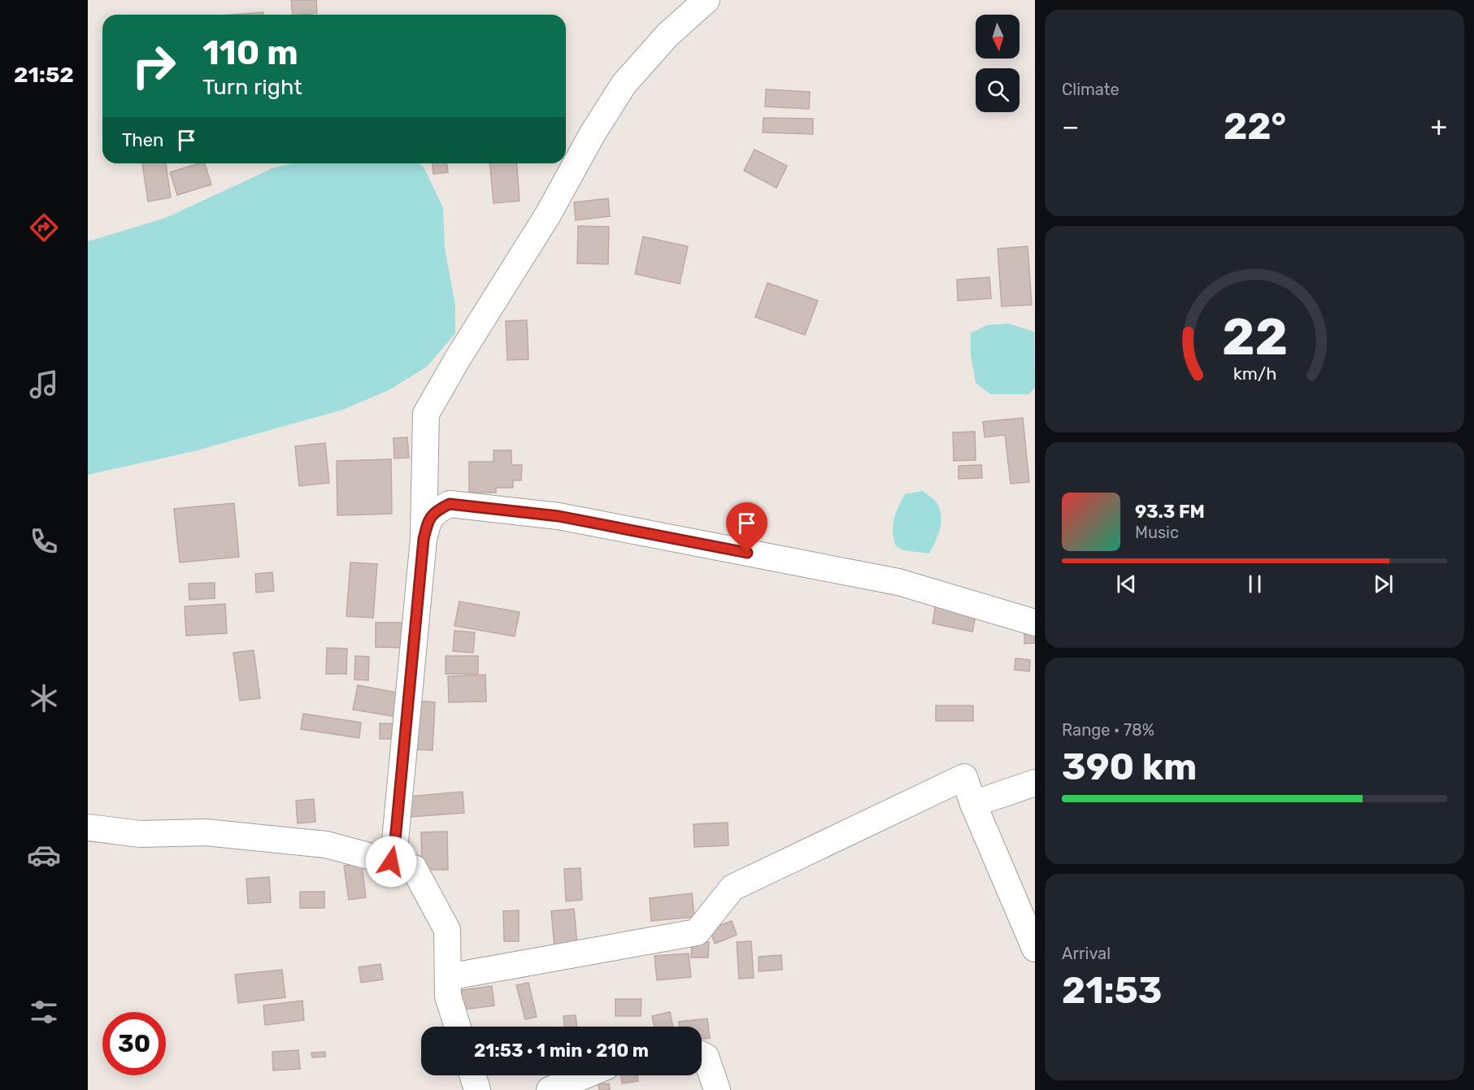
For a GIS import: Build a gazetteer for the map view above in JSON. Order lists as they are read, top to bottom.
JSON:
{
  "north": "bottom",
  "page": {
    "tabs": "21:52",
    "tile": [
      "Climate",
      ["Range · 78%", "390 km"],
      ["Arrival", "21:53"]
    ],
    "turn": ["110 m", "Turn right"],
    "heat": ["−", "22°", "+"],
    "then": "Then",
    "song": ["93.3 FM", "Music"],
    "limit": "30",
    "trip": "21:53 · 1 min · 210 m",
    "gauge": ["22", "km/h"]
  }
}
